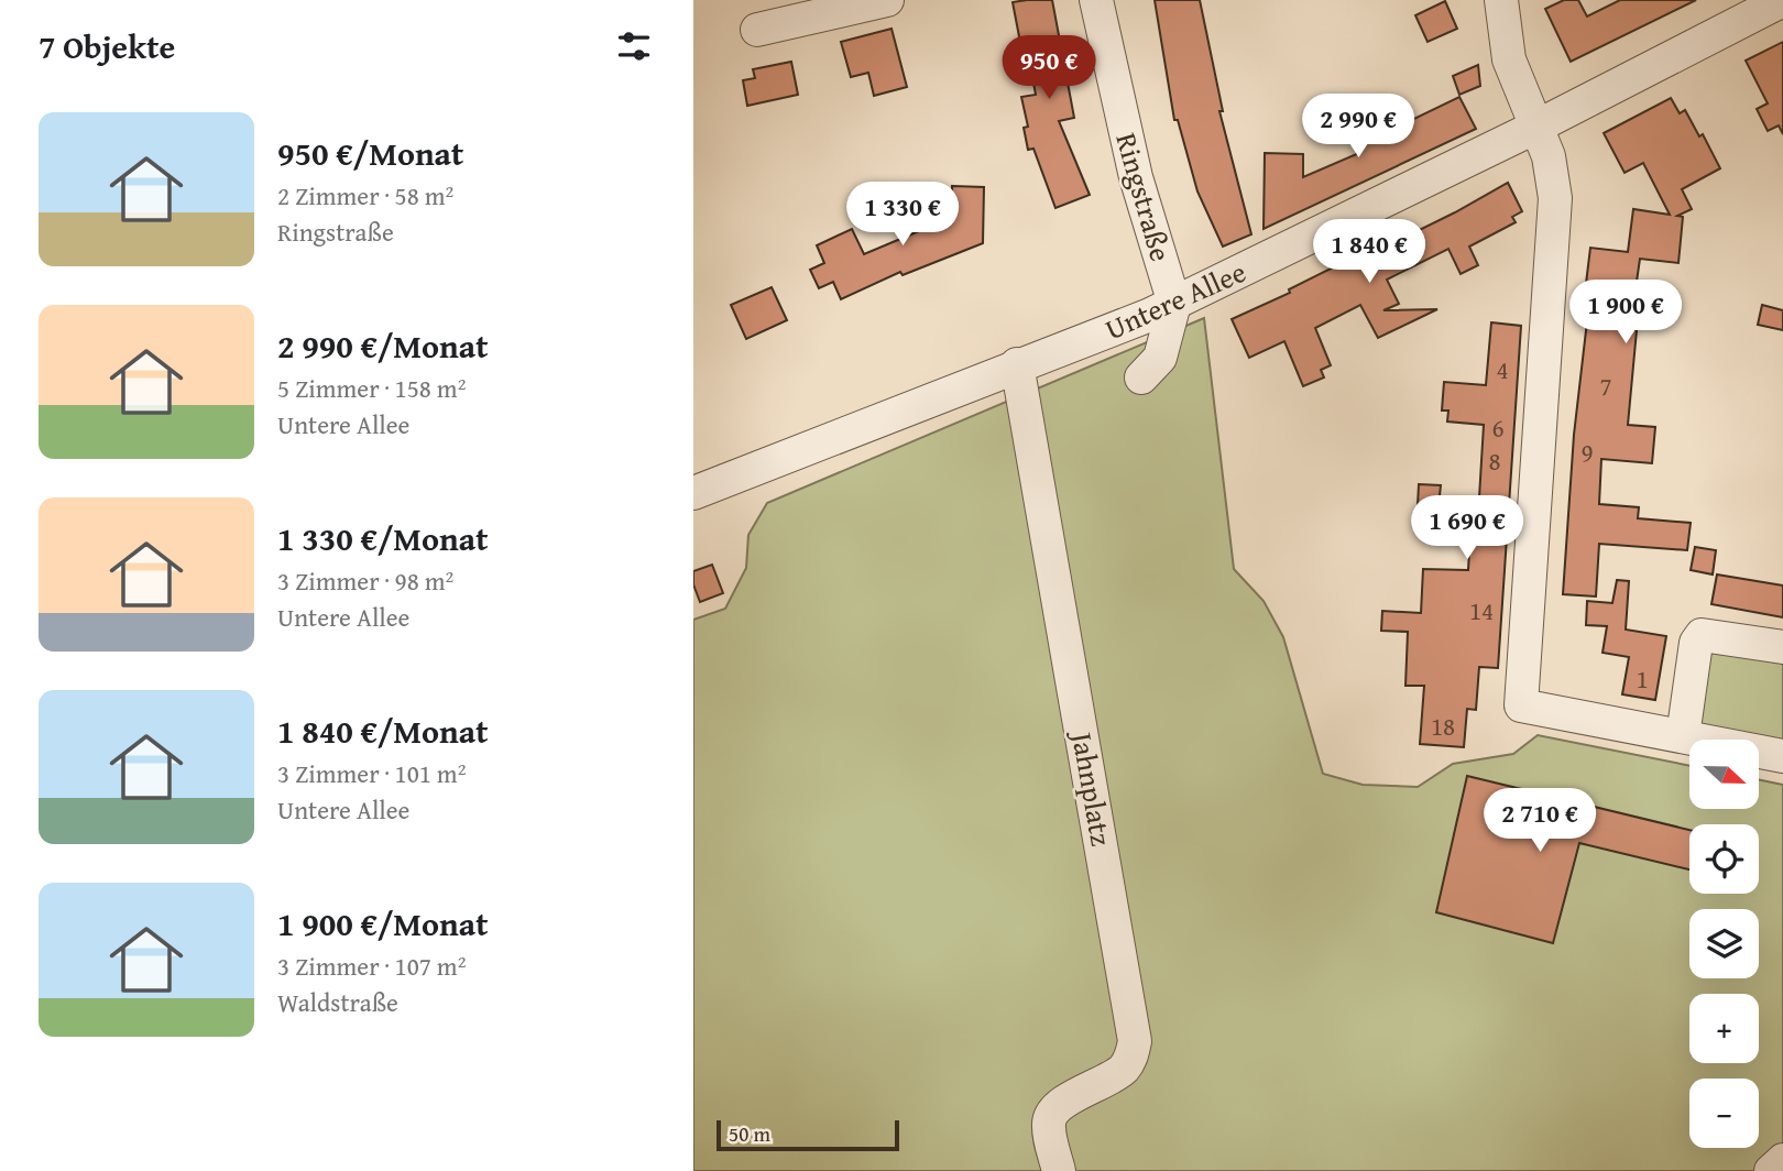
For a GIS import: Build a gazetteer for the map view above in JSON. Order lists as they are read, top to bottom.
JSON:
{
  "streets": {
    "street": ["Ringstraße", "Untere Allee", "Jahnplatz"]
  },
  "crossings": [
    ["Ringstraße", "Untere Allee"],
    ["Untere Allee", "Jahnplatz"]
  ],
  "house_numbers": [
    "4",
    "7",
    "6",
    "9",
    "8",
    "14",
    "1",
    "18"
  ],
  "scale_bar": "50 m",
  "north": "right",
  "page": {
    "heading": "7 Objekte",
    "price": [
      "950 €",
      "2 990 €",
      "1 330 €",
      "1 840 €",
      "1 900 €",
      "1 690 €",
      "2 710 €"
    ],
    "list": [
      {
        "name": "950 €/Monat",
        "note": "2 Zimmer · 58 m² · Ringstraße"
      },
      {
        "name": "2 990 €/Monat",
        "note": "5 Zimmer · 158 m² · Untere Allee"
      },
      {
        "name": "1 330 €/Monat",
        "note": "3 Zimmer · 98 m² · Untere Allee"
      },
      {
        "name": "1 840 €/Monat",
        "note": "3 Zimmer · 101 m² · Untere Allee"
      },
      {
        "name": "1 900 €/Monat",
        "note": "3 Zimmer · 107 m² · Waldstraße"
      }
    ],
    "map_buttons": ["+", "−"],
    "scale": "50 m"
  }
}
